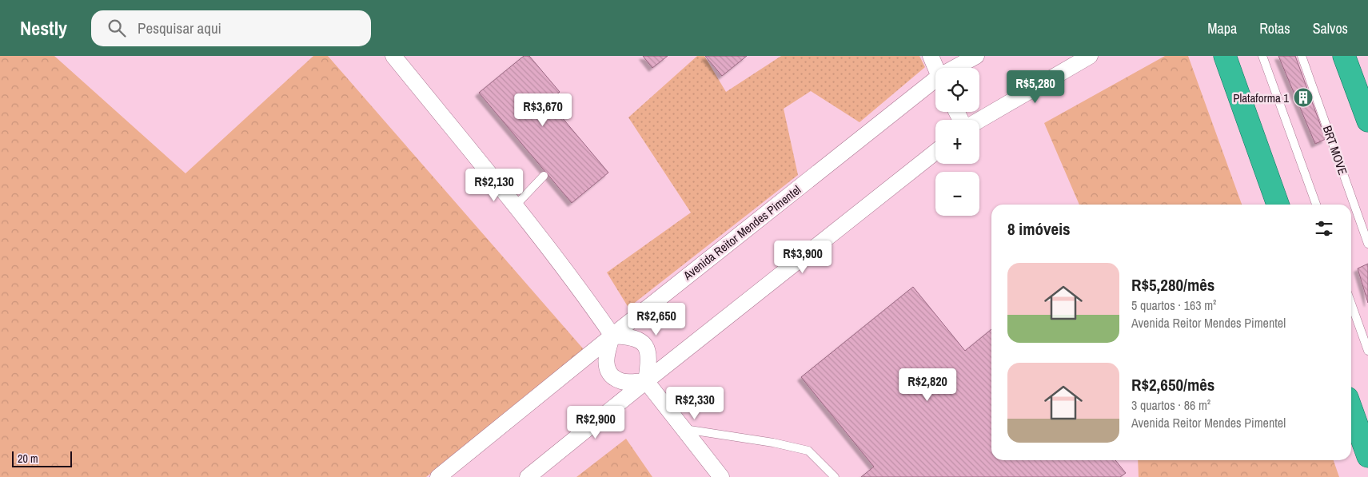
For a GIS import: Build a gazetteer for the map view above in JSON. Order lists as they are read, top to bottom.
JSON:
{
  "streets": {
    "street": ["Avenida Reitor Mendes Pimentel"],
    "lane": ["BRT MOVE"]
  },
  "places": {
    "building": ["Plataforma 1"]
  },
  "scale_bar": "20 m",
  "page": {
    "header": "Nestly",
    "search": "Pesquisar aqui",
    "nav": ["Mapa", "Rotas", "Salvos"],
    "map_buttons": ["+", "−"],
    "price": [
      "R$5,280",
      "R$3,670",
      "R$2,130",
      "R$3,900",
      "R$2,650",
      "R$2,820",
      "R$2,330",
      "R$2,900"
    ],
    "heading": "8 imóveis",
    "list": [
      {
        "name": "R$5,280/mês",
        "note": "5 quartos · 163 m² · Avenida Reitor Mendes Pimentel"
      },
      {
        "name": "R$2,650/mês",
        "note": "3 quartos · 86 m² · Avenida Reitor Mendes Pimentel"
      }
    ],
    "scale": "20 m"
  }
}
